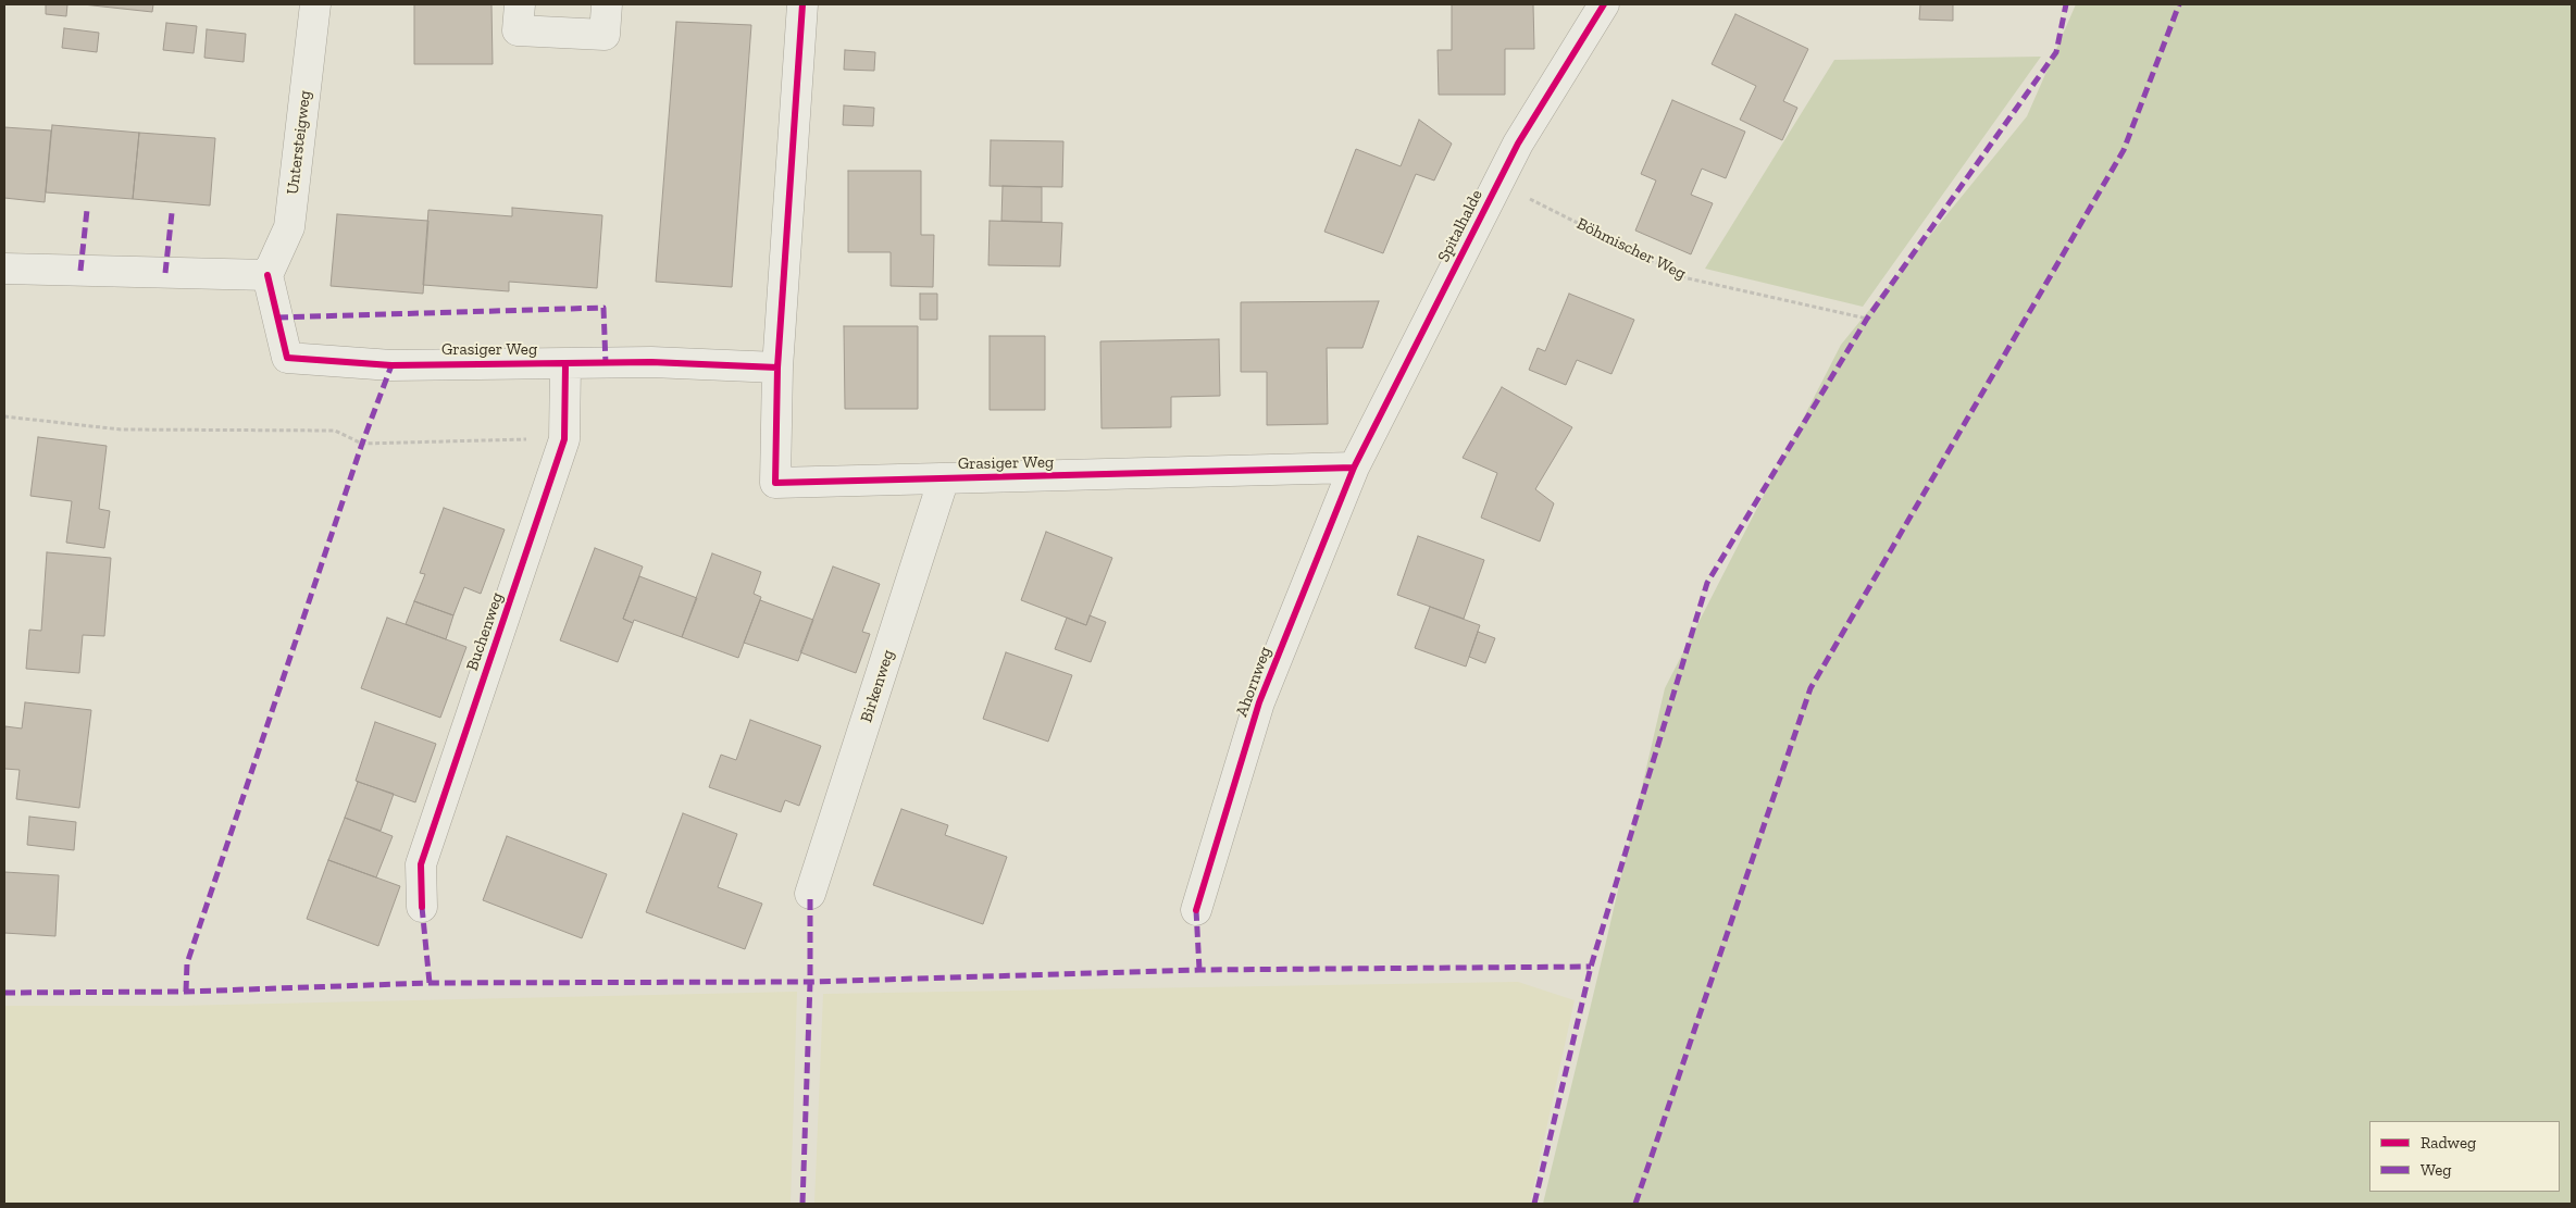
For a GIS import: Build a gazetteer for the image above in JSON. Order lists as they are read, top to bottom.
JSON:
{
  "streets": {
    "street": [
      "Untersteigweg",
      "Spitalhalde",
      "Grasiger Weg",
      "Buchenweg",
      "Ahornweg",
      "Birkenweg"
    ],
    "path": ["Böhmischer Weg"]
  },
  "crossings": [
    ["Untersteigweg", "Grasiger Weg"],
    ["Spitalhalde", "Böhmischer Weg"],
    ["Spitalhalde", "Grasiger Weg"],
    ["Spitalhalde", "Ahornweg"],
    ["Grasiger Weg", "Buchenweg"],
    ["Grasiger Weg", "Ahornweg"],
    ["Grasiger Weg", "Birkenweg"]
  ],
  "legend": ["Radweg", "Weg"]
}
